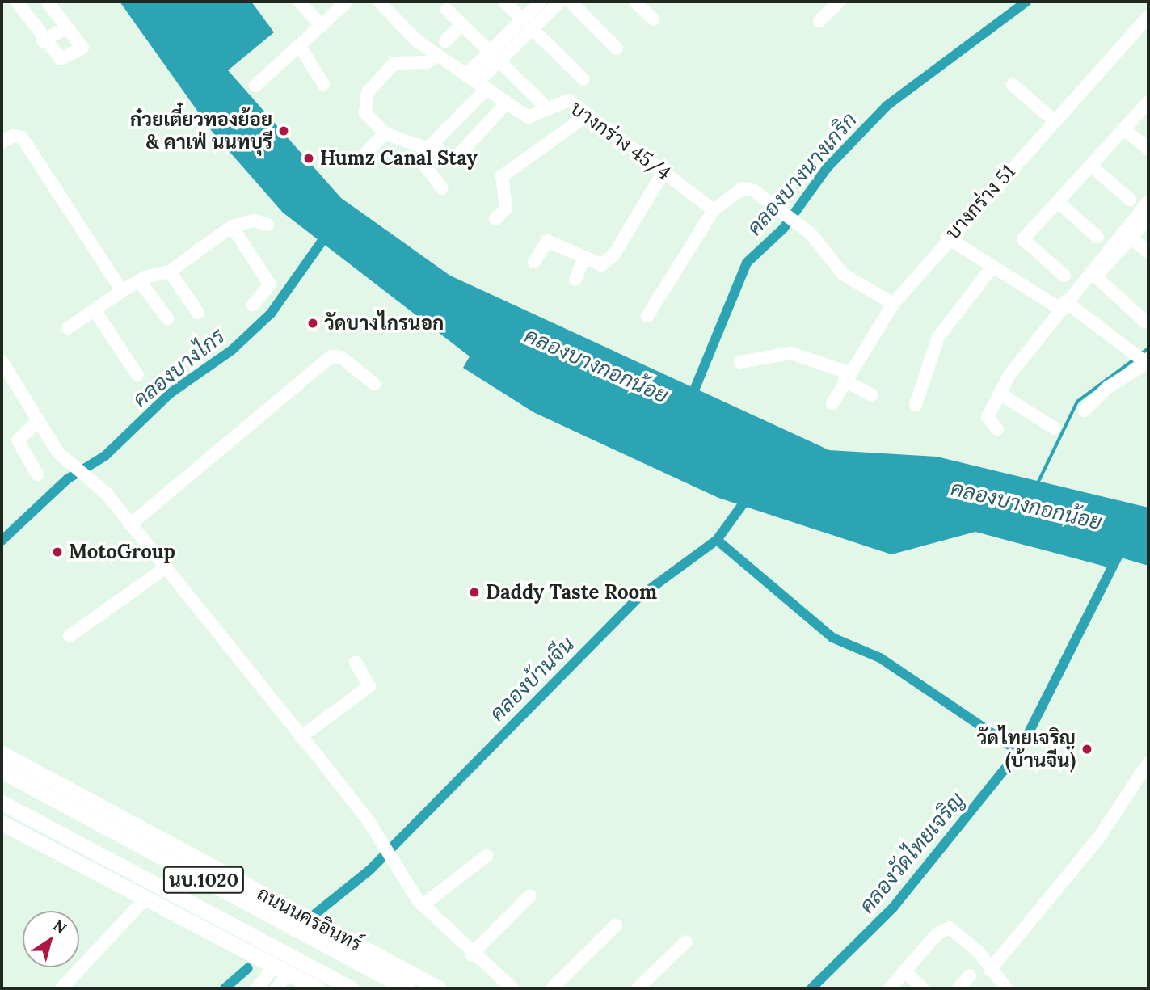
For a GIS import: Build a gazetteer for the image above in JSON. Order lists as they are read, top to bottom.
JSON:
{
  "streets": {
    "main road": ["นบ.1020", "ถนนนครอินทร์"],
    "street": ["บางกร่าง 45/4", "บางกร่าง 51"]
  },
  "water": [
    "คลองบางนางเกริก",
    "คลองบางกอกน้อย",
    "คลองบางไกร",
    "คลองบ้านจีน",
    "คลองวัดไทยเจริญ"
  ],
  "places": [
    "ก๋วยเตี๋ยวทองย้อย & คาเฟ่ นนทบุรี",
    "Humz Canal Stay",
    "วัดบางไกรนอก",
    "MotoGroup",
    "Daddy Taste Room",
    "วัดไทยเจริญ (บ้านจีน)"
  ],
  "north": "top right"
}
